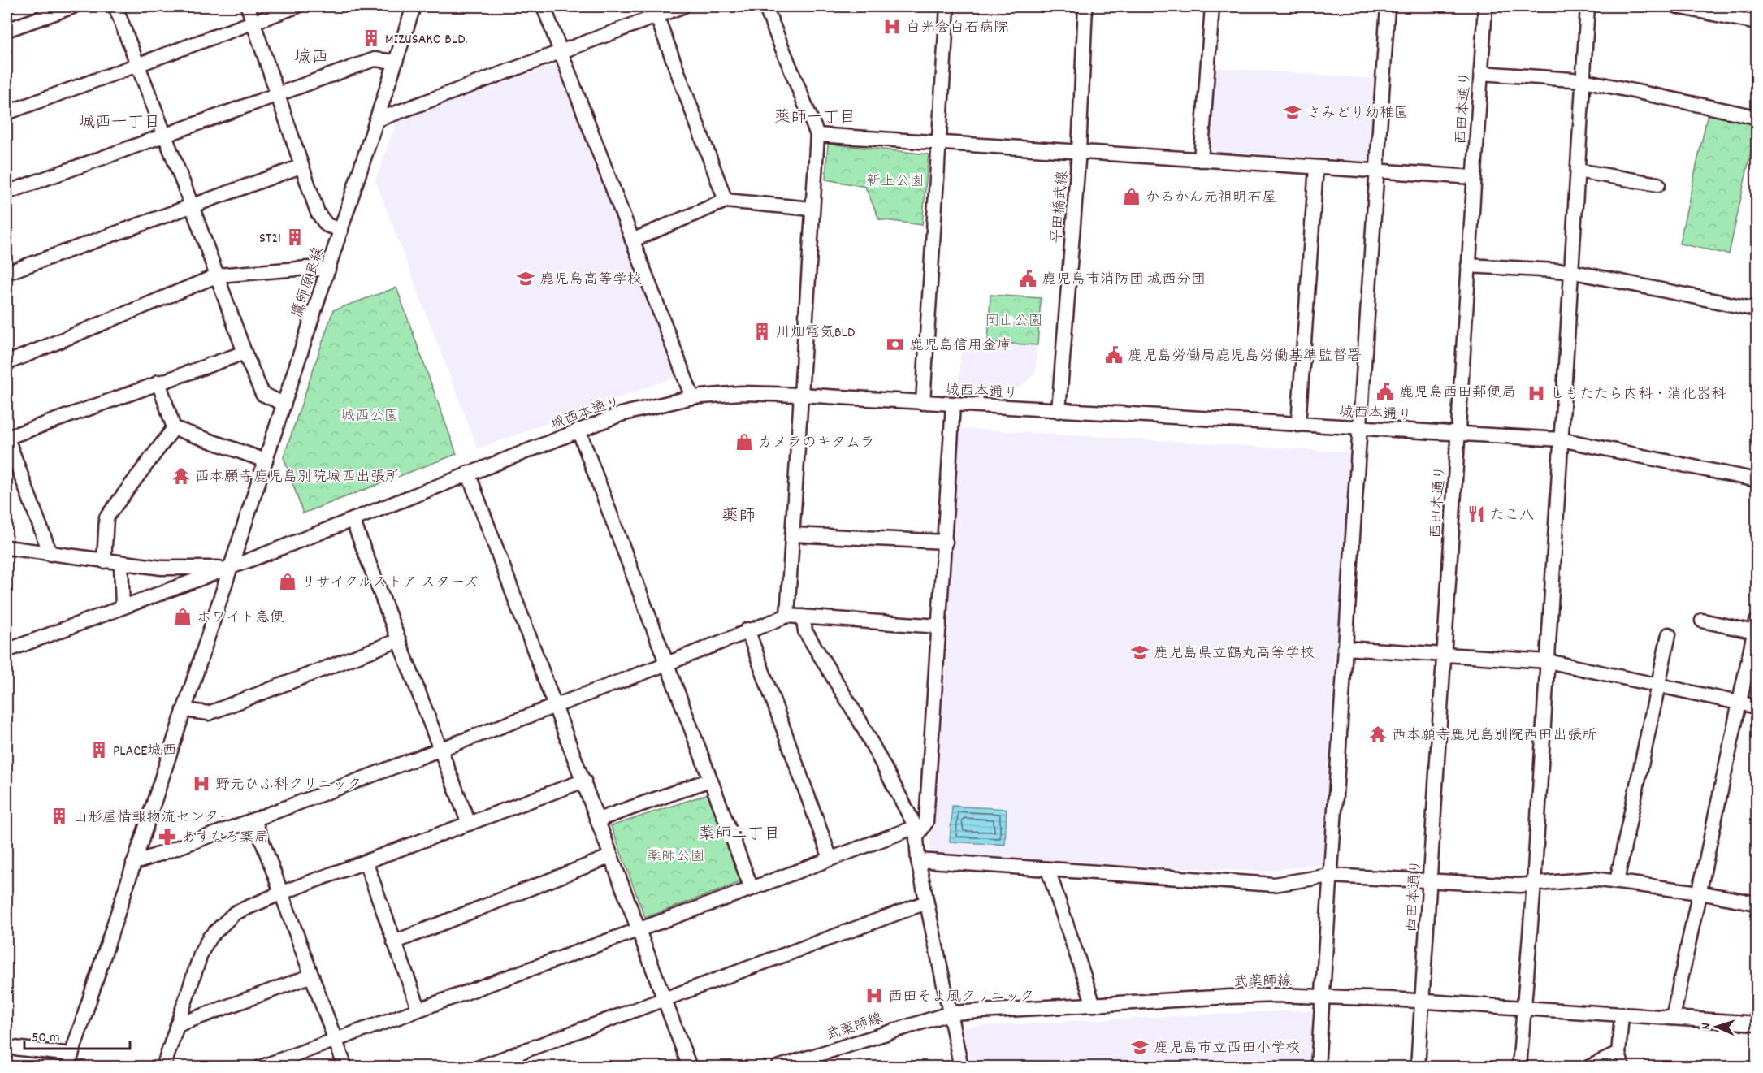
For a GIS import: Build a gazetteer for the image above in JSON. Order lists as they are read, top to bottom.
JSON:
{
  "streets": {
    "street": [
      "西田本通り",
      "平田橋武線",
      "鷹師原良線",
      "城西本通り",
      "武薬師線"
    ]
  },
  "crossings": [
    ["西田本通り", "城西本通り"],
    ["西田本通り", "武薬師線"],
    ["平田橋武線", "城西本通り"],
    ["鷹師原良線", "城西本通り"]
  ],
  "districts": [
    "城西",
    "薬師一丁目",
    "城西一丁目",
    "薬師",
    "薬師二丁目"
  ],
  "parks": [
    "新上公園",
    "岡山公園",
    "城西公園",
    "薬師公園"
  ],
  "places": {
    "hospital": [
      "白光会白石病院",
      "しもたたら内科・消化器科",
      "野元ひふ科クリニック",
      "西田そよ風クリニック"
    ],
    "building": [
      "MIZUSAKO BLD.",
      "ST21",
      "川畑電気BLD",
      "PLACE城西",
      "山形屋情報物流センター"
    ],
    "school or university": [
      "さみどり幼稚園",
      "鹿児島高等学校",
      "鹿児島県立鶴丸高等学校",
      "鹿児島市立西田小学校"
    ],
    "shop": [
      "かるかん元祖明石屋",
      "カメラのキタムラ",
      "リサイクルストア スターズ",
      "ホワイト急便"
    ],
    "public building": ["鹿児島市消防団 城西分団", "鹿児島労働局鹿児島労働基準監督署", "鹿児島西田郵便局"],
    "bank": ["鹿児島信用金庫"],
    "temple": ["西本願寺鹿児島別院城西出張所", "西本願寺鹿児島別院西田出張所"],
    "restaurant": ["たこ八"],
    "pharmacy": ["あすなろ薬局"]
  },
  "scale_bar": "50 m",
  "north": "left"
}
